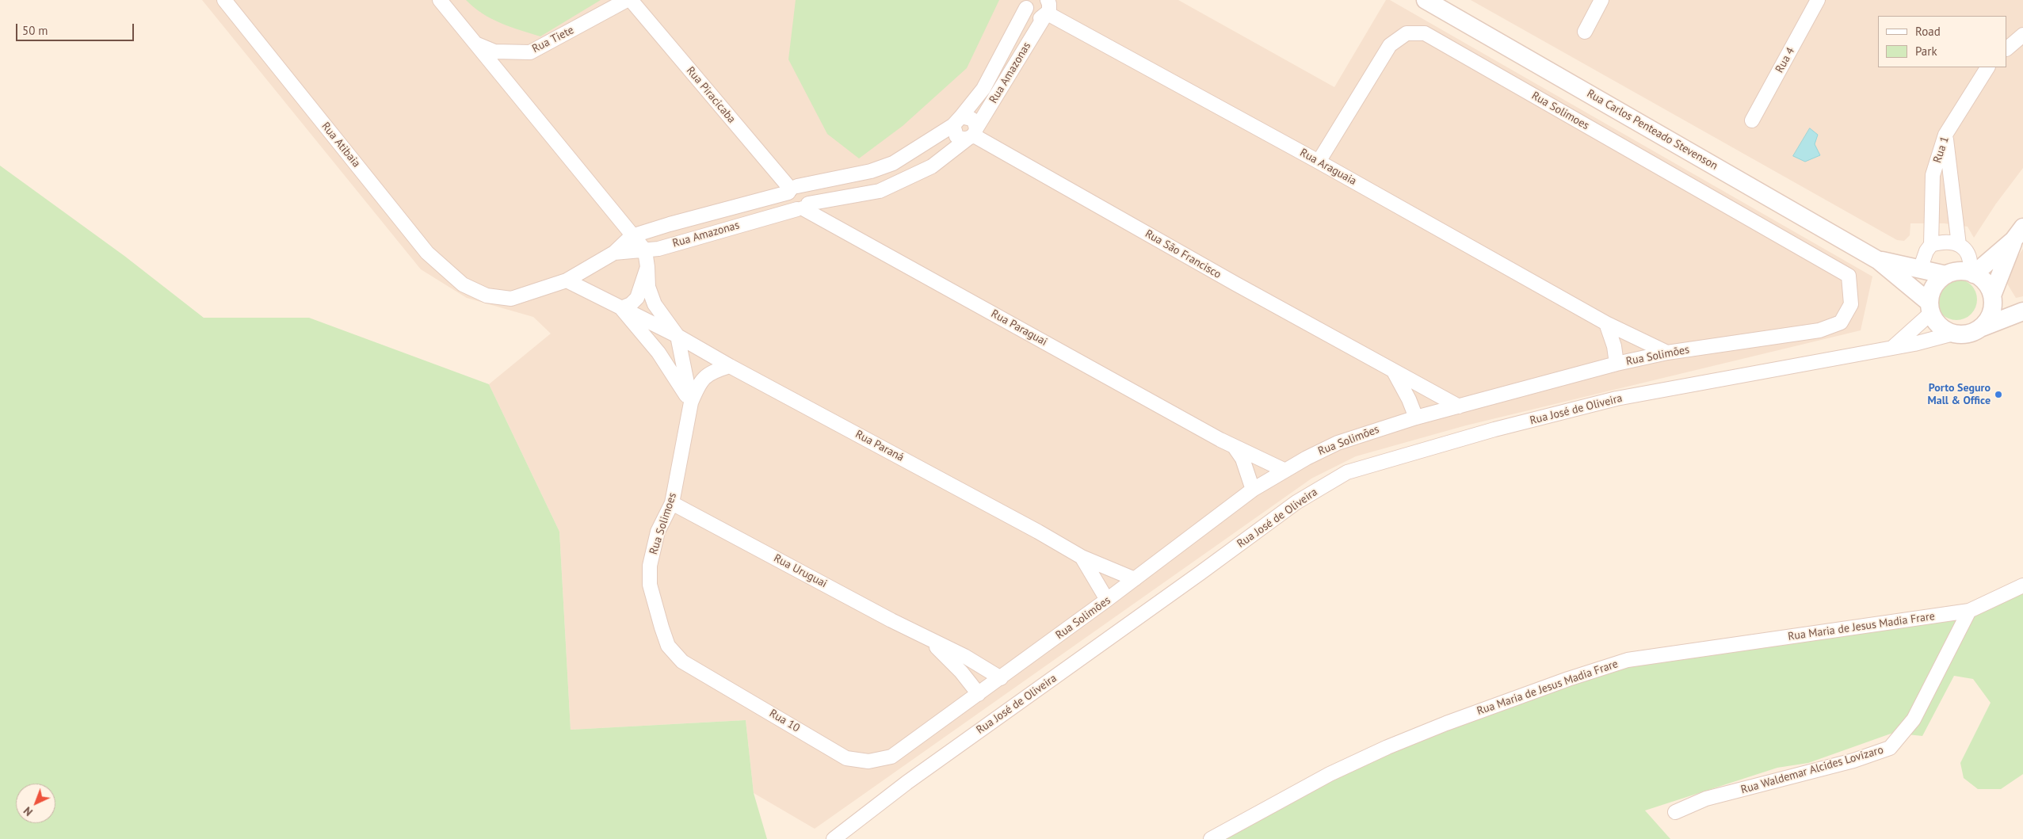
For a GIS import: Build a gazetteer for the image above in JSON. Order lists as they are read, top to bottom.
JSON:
{
  "streets": {
    "street": [
      "Rua Tiete",
      "Rua 4",
      "Rua Amazonas",
      "Rua Piracicaba",
      "Rua Solimoes",
      "Rua Carlos Penteado Stevenson",
      "Rua Atibaia",
      "Rua 1",
      "Rua Araguaia",
      "Rua São Francisco",
      "Rua Paraguai",
      "Rua Solimões",
      "Rua José de Oliveira",
      "Rua Paraná",
      "Rua Uruguai",
      "Rua Maria de Jesus Madia Frare",
      "Rua 10",
      "Rua Waldemar Alcides Lovizaro"
    ]
  },
  "crossings": [
    ["Rua Amazonas", "Rua Piracicaba"],
    ["Rua Amazonas", "Rua Atibaia"],
    ["Rua Amazonas", "Rua Araguaia"],
    ["Rua Amazonas", "Rua São Francisco"],
    ["Rua Amazonas", "Rua Paraguai"],
    ["Rua Amazonas", "Rua Paraná"],
    ["Rua Solimoes", "Rua Araguaia"],
    ["Rua Solimoes", "Rua Solimões"],
    ["Rua Solimoes", "Rua Paraná"],
    ["Rua Solimoes", "Rua Uruguai"],
    ["Rua Solimoes", "Rua 10"],
    ["Rua Carlos Penteado Stevenson", "Rua José de Oliveira"],
    ["Rua Araguaia", "Rua Solimões"],
    ["Rua São Francisco", "Rua Solimões"],
    ["Rua Paraguai", "Rua Solimões"],
    ["Rua Solimões", "Rua Paraná"],
    ["Rua Solimões", "Rua Uruguai"],
    ["Rua Solimões", "Rua 10"],
    ["Rua Maria de Jesus Madia Frare", "Rua Waldemar Alcides Lovizaro"]
  ],
  "places": ["Porto Seguro Mall & Office"],
  "legend": ["Road", "Park"],
  "scale_bar": "50 m",
  "north": "bottom left"
}
